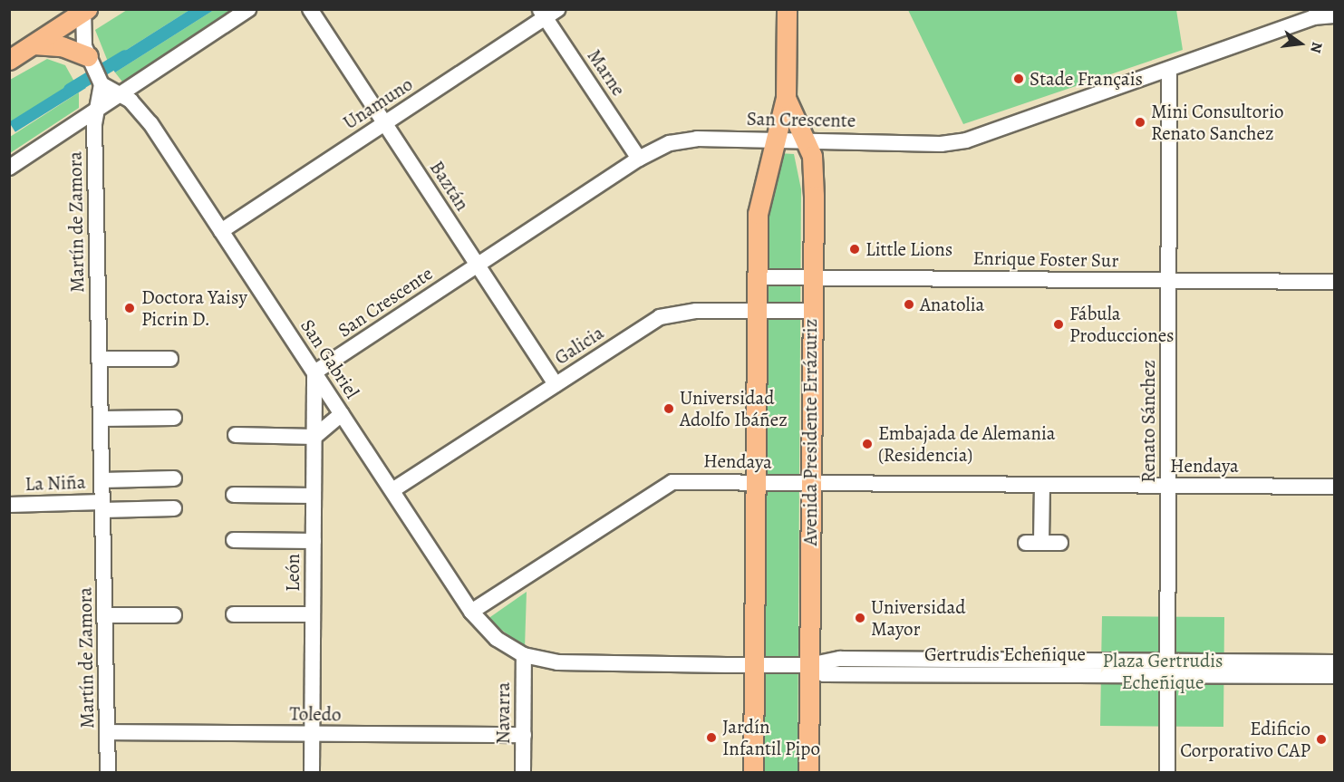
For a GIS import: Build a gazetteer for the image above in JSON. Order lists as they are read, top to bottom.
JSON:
{
  "streets": {
    "main road": ["Avenida Presidente Errázuriz"],
    "street": [
      "Marne",
      "Unamuno",
      "San Crescente",
      "Baztán",
      "Martín de Zamora",
      "Enrique Foster Sur",
      "Galicia",
      "San Gabriel",
      "Renato Sánchez",
      "Hendaya",
      "La Niña",
      "León",
      "Gertrudis Echeñique",
      "Navarra",
      "Toledo"
    ]
  },
  "crossings": [
    ["Marne", "Unamuno"],
    ["Marne", "San Crescente"],
    ["Unamuno", "Baztán"],
    ["Unamuno", "San Gabriel"],
    ["San Crescente", "Baztán"],
    ["San Crescente", "San Gabriel"],
    ["San Crescente", "Renato Sánchez"],
    ["San Crescente", "Avenida Presidente Errázuriz"],
    ["San Crescente", "León"],
    ["Baztán", "Galicia"],
    ["Martín de Zamora", "San Gabriel"],
    ["Martín de Zamora", "La Niña"],
    ["Martín de Zamora", "Toledo"],
    ["Enrique Foster Sur", "Renato Sánchez"],
    ["Enrique Foster Sur", "Avenida Presidente Errázuriz"],
    ["Galicia", "San Gabriel"],
    ["Galicia", "Avenida Presidente Errázuriz"],
    ["San Gabriel", "Hendaya"],
    ["San Gabriel", "León"],
    ["San Gabriel", "Gertrudis Echeñique"],
    ["San Gabriel", "Navarra"],
    ["Renato Sánchez", "Hendaya"],
    ["Renato Sánchez", "Gertrudis Echeñique"],
    ["Avenida Presidente Errázuriz", "Hendaya"],
    ["Avenida Presidente Errázuriz", "Gertrudis Echeñique"],
    ["León", "Toledo"],
    ["Gertrudis Echeñique", "Navarra"],
    ["Navarra", "Toledo"]
  ],
  "parks": ["Plaza Gertrudis Echeñique"],
  "places": [
    "Stade Français",
    "Mini Consultorio Renato Sanchez",
    "Little Lions",
    "Anatolia",
    "Doctora Yaisy Picrin D.",
    "Fábula Producciones",
    "Universidad Adolfo Ibáñez",
    "Embajada de Alemania (Residencia)",
    "Universidad Mayor",
    "Jardín Infantil Pipo",
    "Edificio Corporativo CAP"
  ],
  "north": "right"
}
